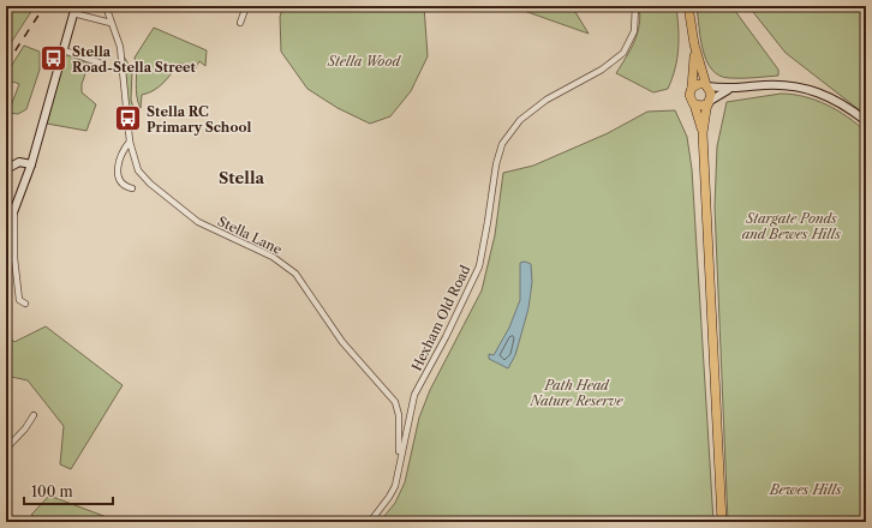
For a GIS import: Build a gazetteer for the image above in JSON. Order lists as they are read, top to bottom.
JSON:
{
  "streets": {
    "street": ["Stella Lane", "Hexham Old Road"]
  },
  "districts": ["Stella"],
  "parks": [
    "Stella Wood",
    "Stargate Ponds and Bewes Hills",
    "Path Head Nature Reserve",
    "Bewes Hills"
  ],
  "places": {
    "bus stop": ["Stella Road-Stella Street", "Stella RC Primary School"]
  },
  "scale_bar": "100 m"
}
